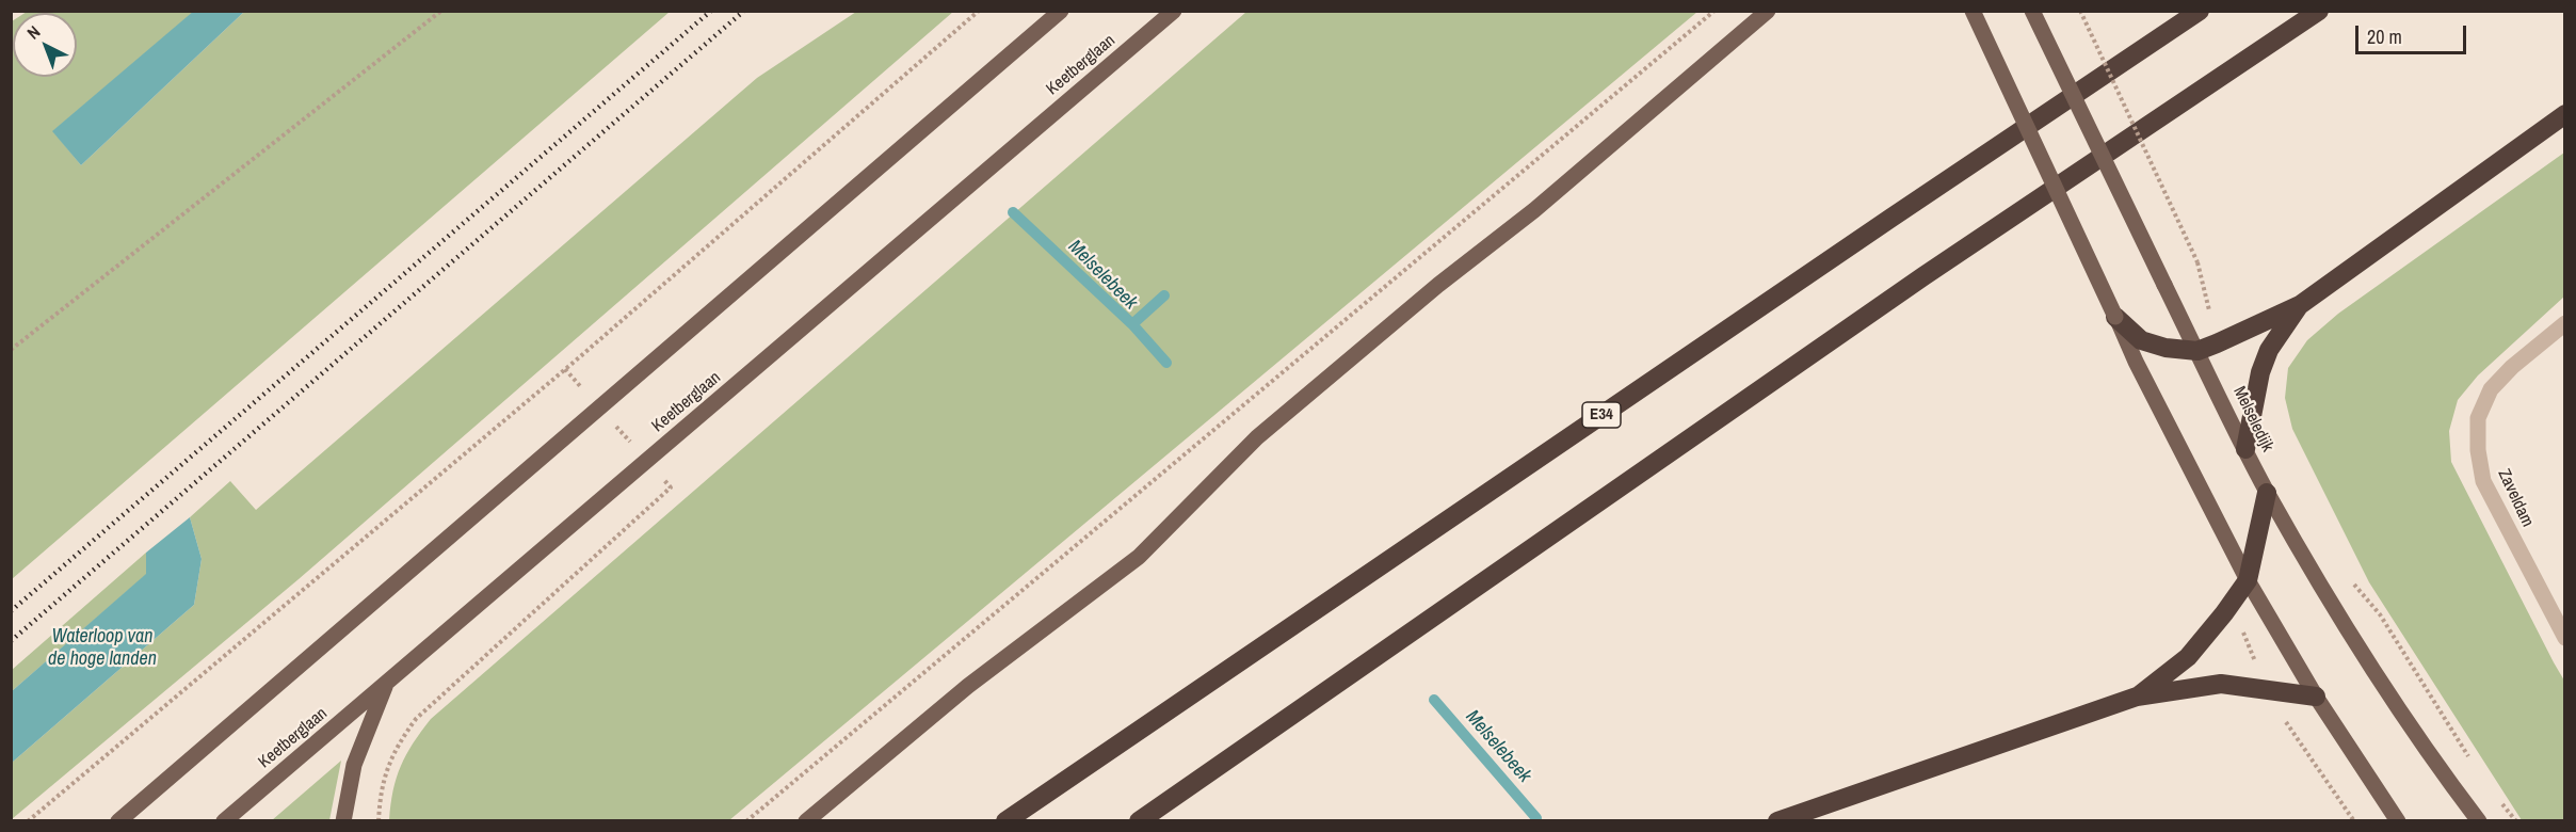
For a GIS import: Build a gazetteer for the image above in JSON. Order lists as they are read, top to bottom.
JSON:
{
  "streets": {
    "highway": ["E34"],
    "main road": ["Keetberglaan", "Melseledijk"],
    "street": ["Zaveldam"]
  },
  "water": ["Melselebeek", "Waterloop van de hoge landen"],
  "scale_bar": "20 m",
  "north": "top left"
}
